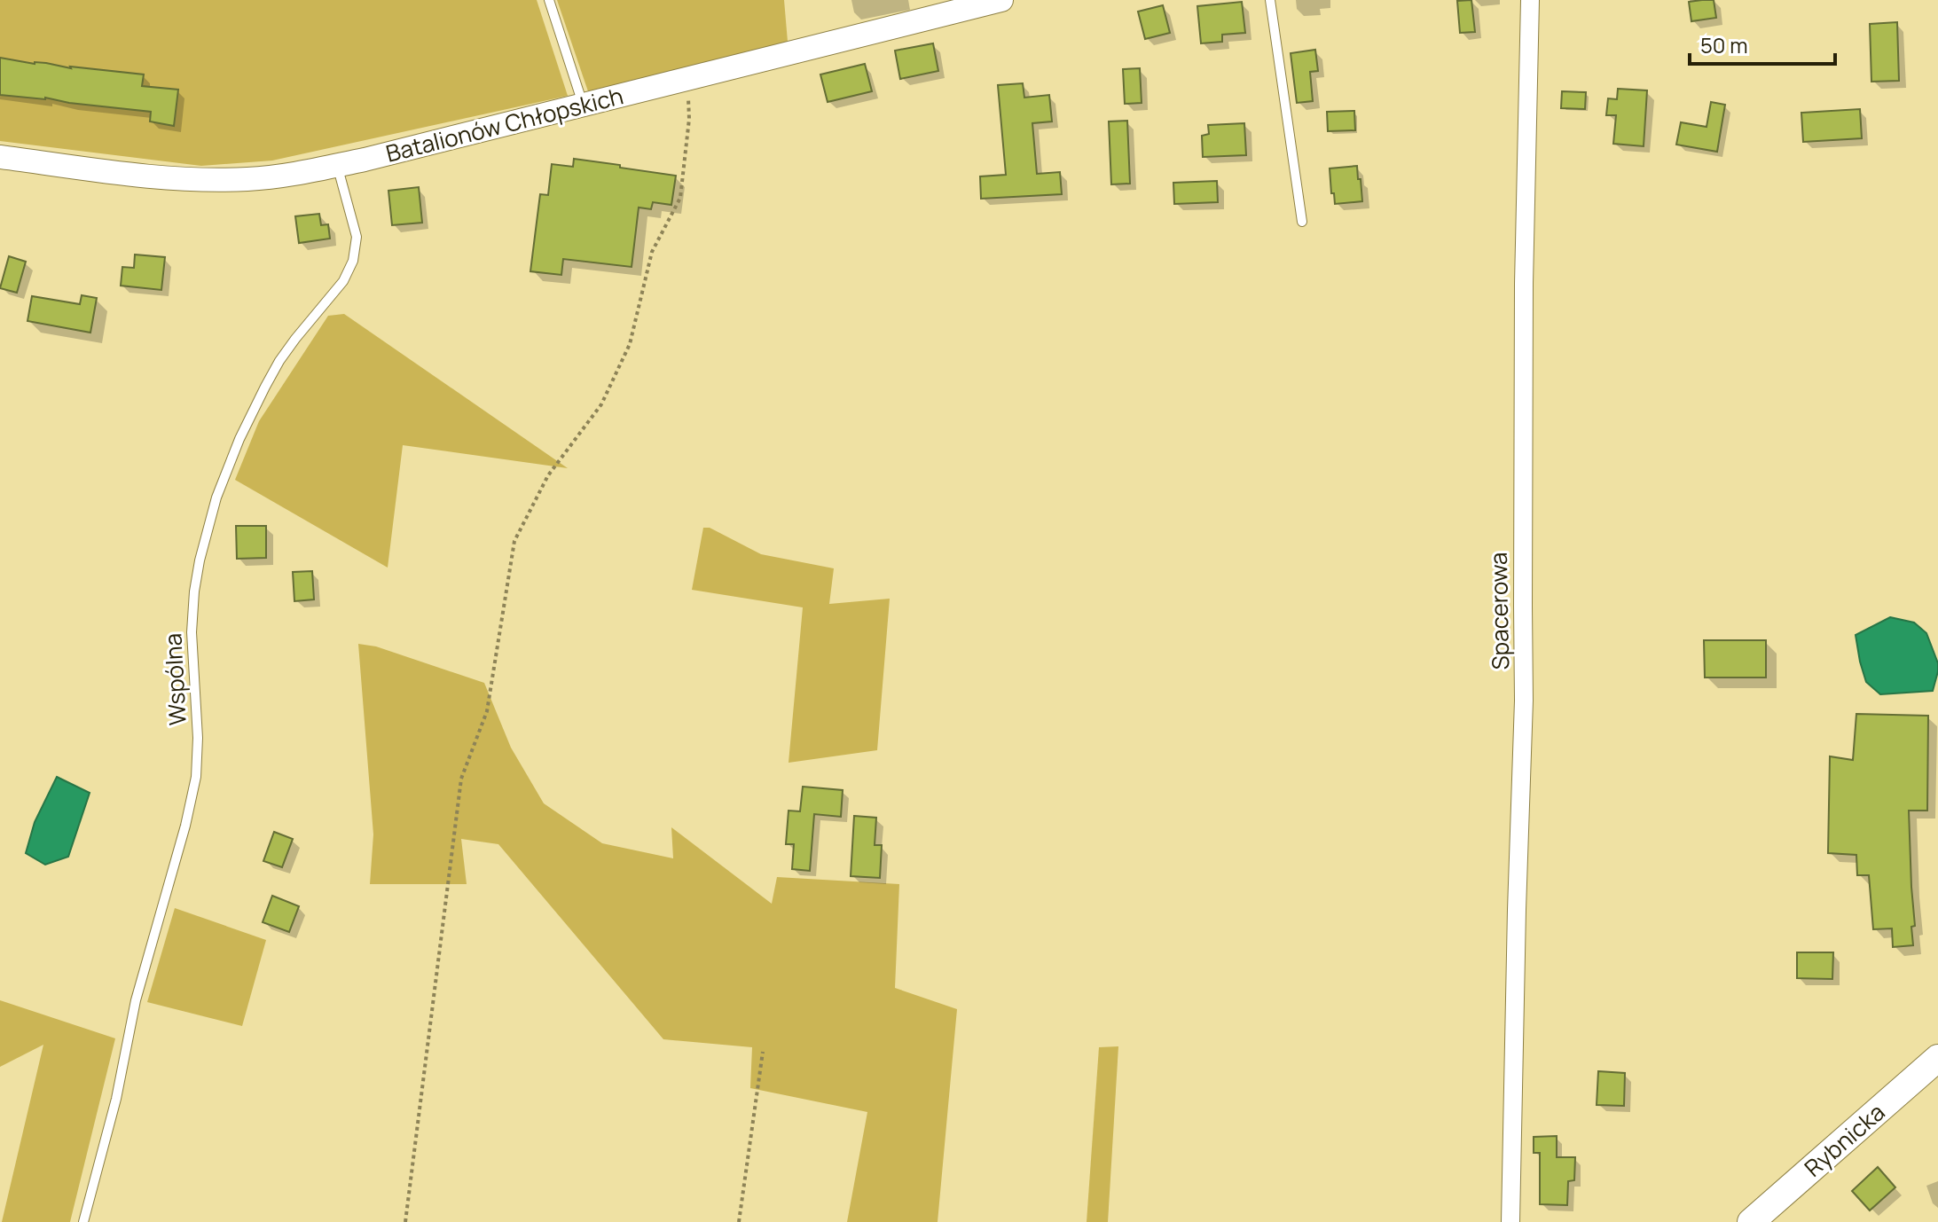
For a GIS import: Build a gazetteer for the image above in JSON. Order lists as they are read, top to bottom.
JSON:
{
  "streets": {
    "main road": ["Rybnicka"],
    "street": ["Batalionów Chłopskich", "Spacerowa"],
    "lane": ["Wspólna"]
  },
  "crossings": [
    ["Batalionów Chłopskich", "Wspólna"]
  ],
  "scale_bar": "50 m"
}
